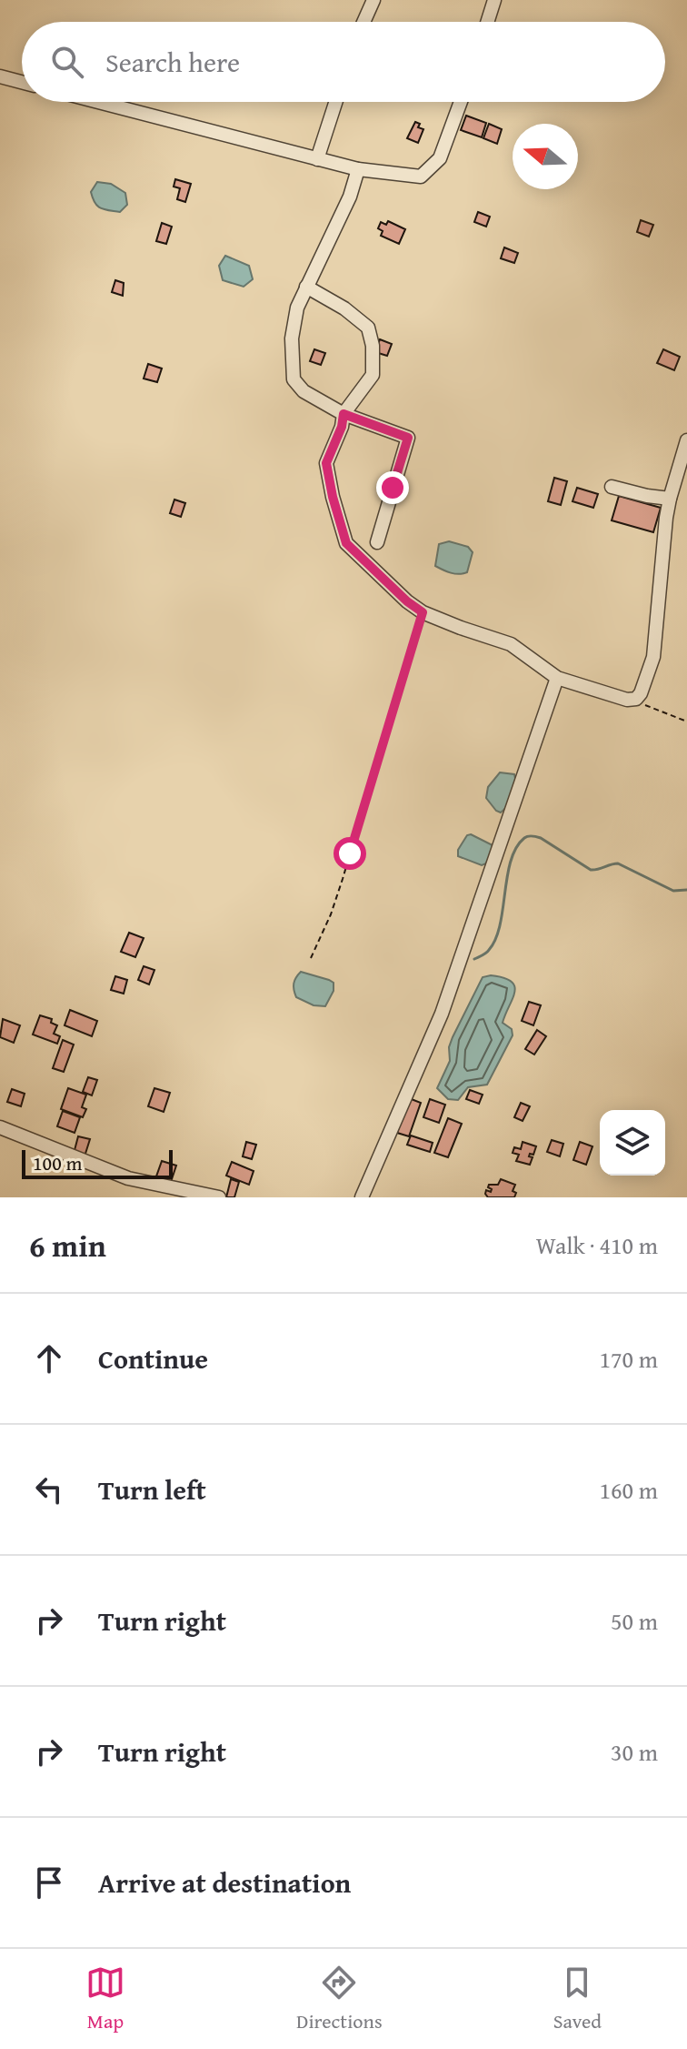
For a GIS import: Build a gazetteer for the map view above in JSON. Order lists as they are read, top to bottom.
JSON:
{
  "scale_bar": "100 m",
  "north": "left",
  "page": {
    "search": "Search here",
    "scale": "100 m",
    "heading": ["6 min", "Walk · 410 m"],
    "list": [
      ["Continue", "170 m"],
      ["Turn left", "160 m"],
      ["Turn right", "50 m"],
      ["Turn right", "30 m"],
      "Arrive at destination"
    ],
    "nav": ["Map", "Directions", "Saved"]
  }
}
